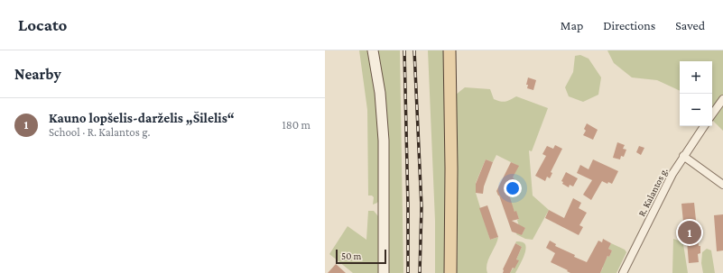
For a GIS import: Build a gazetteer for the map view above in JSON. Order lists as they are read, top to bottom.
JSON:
{
  "streets": {
    "street": ["R. Kalantos g."]
  },
  "scale_bar": "50 m",
  "page": {
    "header": "Locato",
    "nav": ["Map", "Directions", "Saved"],
    "heading": "Nearby",
    "map_buttons": ["+", "−"],
    "list": [
      {
        "mark": "1",
        "name": "Kauno lopšelis-darželis „Šilelis“",
        "note": "School · R. Kalantos g.",
        "value": "180 m"
      }
    ],
    "pins": "1",
    "scale": "50 m"
  }
}
